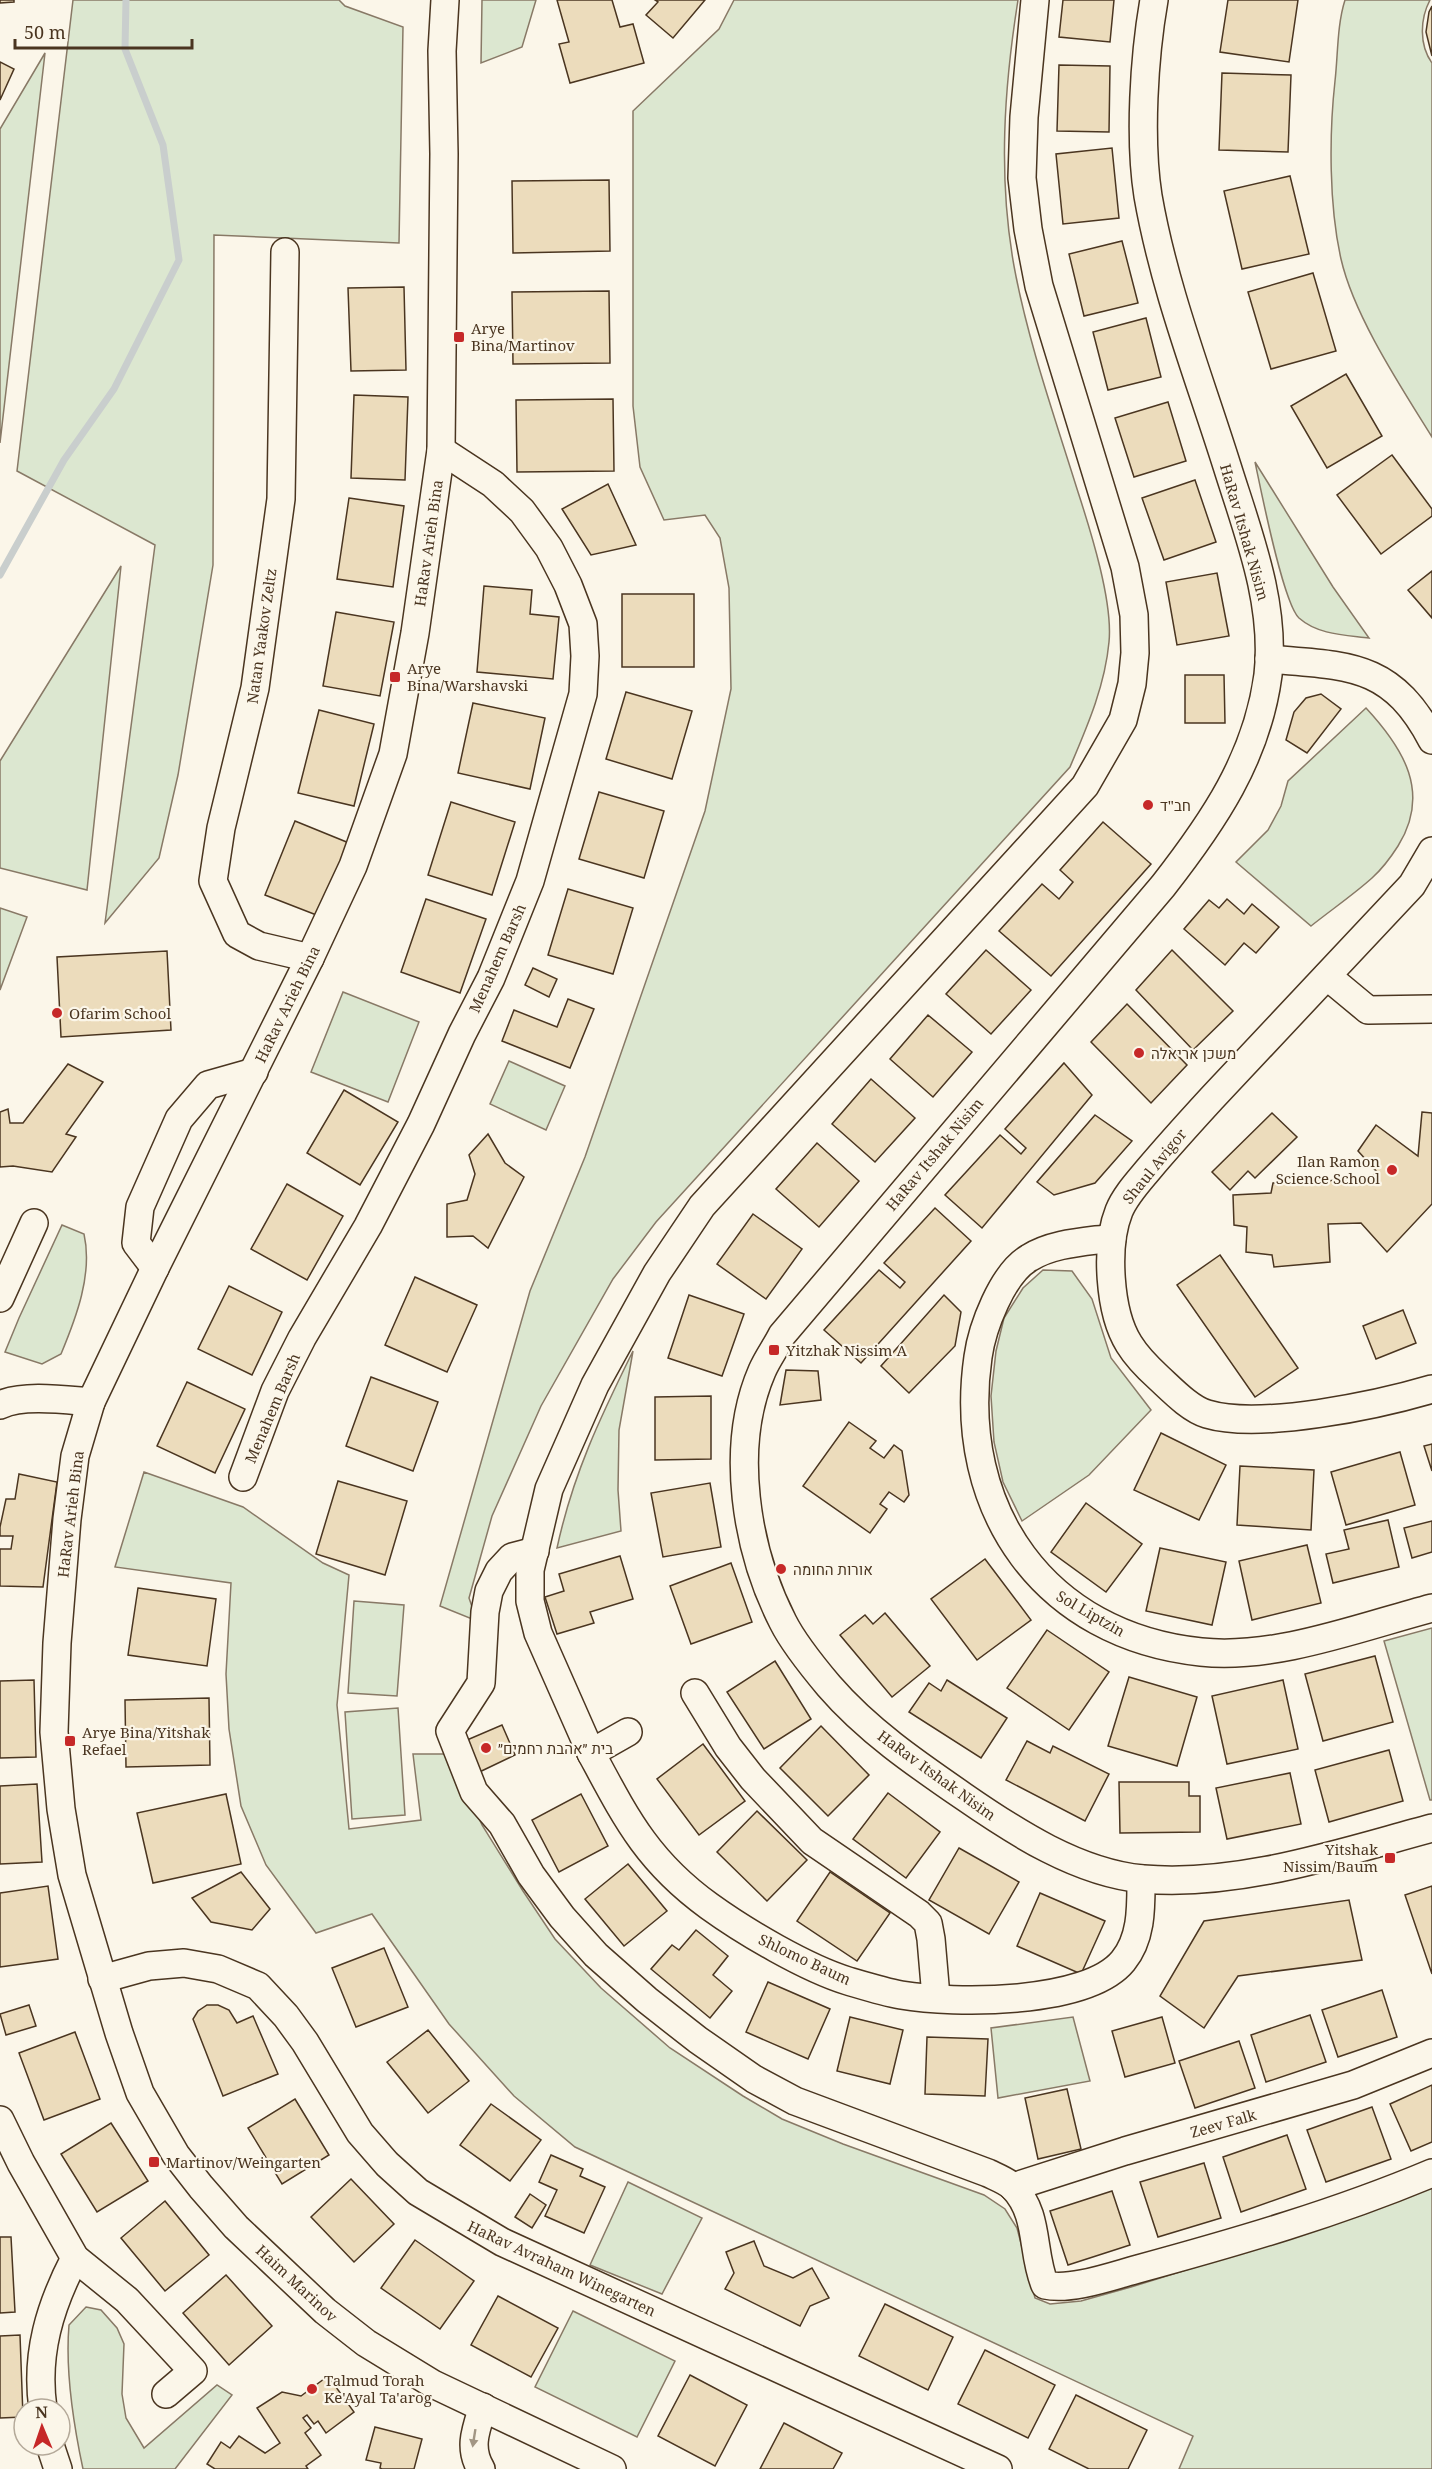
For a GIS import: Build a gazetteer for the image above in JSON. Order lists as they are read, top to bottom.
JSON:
{
  "streets": {
    "street": [
      "HaRav Itshak Nisim",
      "HaRav Arieh Bina",
      "Natan Yaakov Zeltz",
      "Menahem Barsh",
      "Shaul Avigor",
      "Sol Liptzin",
      "Shlomo Baum",
      "Zeev Falk",
      "HaRav Avraham Winegarten",
      "Haim Marinov"
    ]
  },
  "crossings": [
    ["HaRav Itshak Nisim", "Shlomo Baum"],
    ["HaRav Arieh Bina", "Natan Yaakov Zeltz"],
    ["HaRav Arieh Bina", "Menahem Barsh"],
    ["HaRav Arieh Bina", "HaRav Avraham Winegarten"],
    ["HaRav Arieh Bina", "Haim Marinov"],
    ["Shaul Avigor", "Sol Liptzin"],
    ["HaRav Avraham Winegarten", "Haim Marinov"]
  ],
  "places": {
    "transit": [
      "Arye Bina/Martinov",
      "Arye Bina/Warshavski",
      "Yitzhak Nissim A",
      "Arye Bina/Yitshak Refael",
      "Yitshak Nissim/Baum",
      "Martinov/Weingarten"
    ],
    "other": [
      "חב\"ד",
      "Ofarim School",
      "משכן אריאלה",
      "Ilan Ramon Science School",
      "אורות החומה",
      "בית ״אהבת רחמים״",
      "Talmud Torah Ke'Ayal Ta'arog"
    ]
  },
  "scale_bar": "50 m",
  "north": "top"
}
